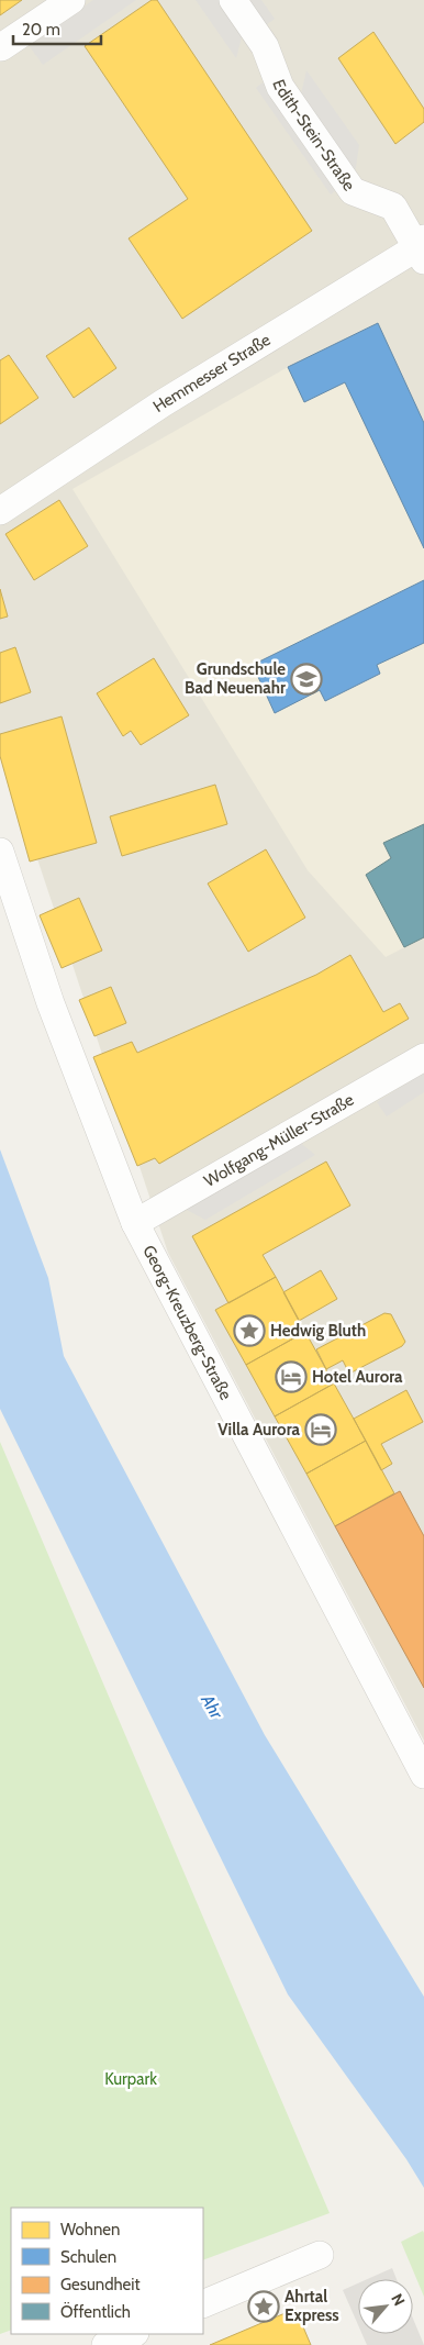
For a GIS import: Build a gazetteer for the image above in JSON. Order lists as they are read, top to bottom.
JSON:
{
  "streets": {
    "street": [
      "Edith-Stein-Straße",
      "Hemmesser Straße",
      "Wolfgang-Müller-Straße",
      "Georg-Kreuzberg-Straße"
    ]
  },
  "crossings": [
    ["Edith-Stein-Straße", "Hemmesser Straße"],
    ["Wolfgang-Müller-Straße", "Georg-Kreuzberg-Straße"]
  ],
  "water": ["Ahr"],
  "parks": ["Kurpark"],
  "places": {
    "school or university": ["Grundschule Bad Neuenahr"],
    "place": ["Hedwig Bluth", "Ahrtal Express"],
    "hotel": ["Hotel Aurora", "Villa Aurora"]
  },
  "legend": [
    "Wohnen",
    "Schulen",
    "Gesundheit",
    "Öffentlich"
  ],
  "scale_bar": "20 m",
  "north": "top right"
}
